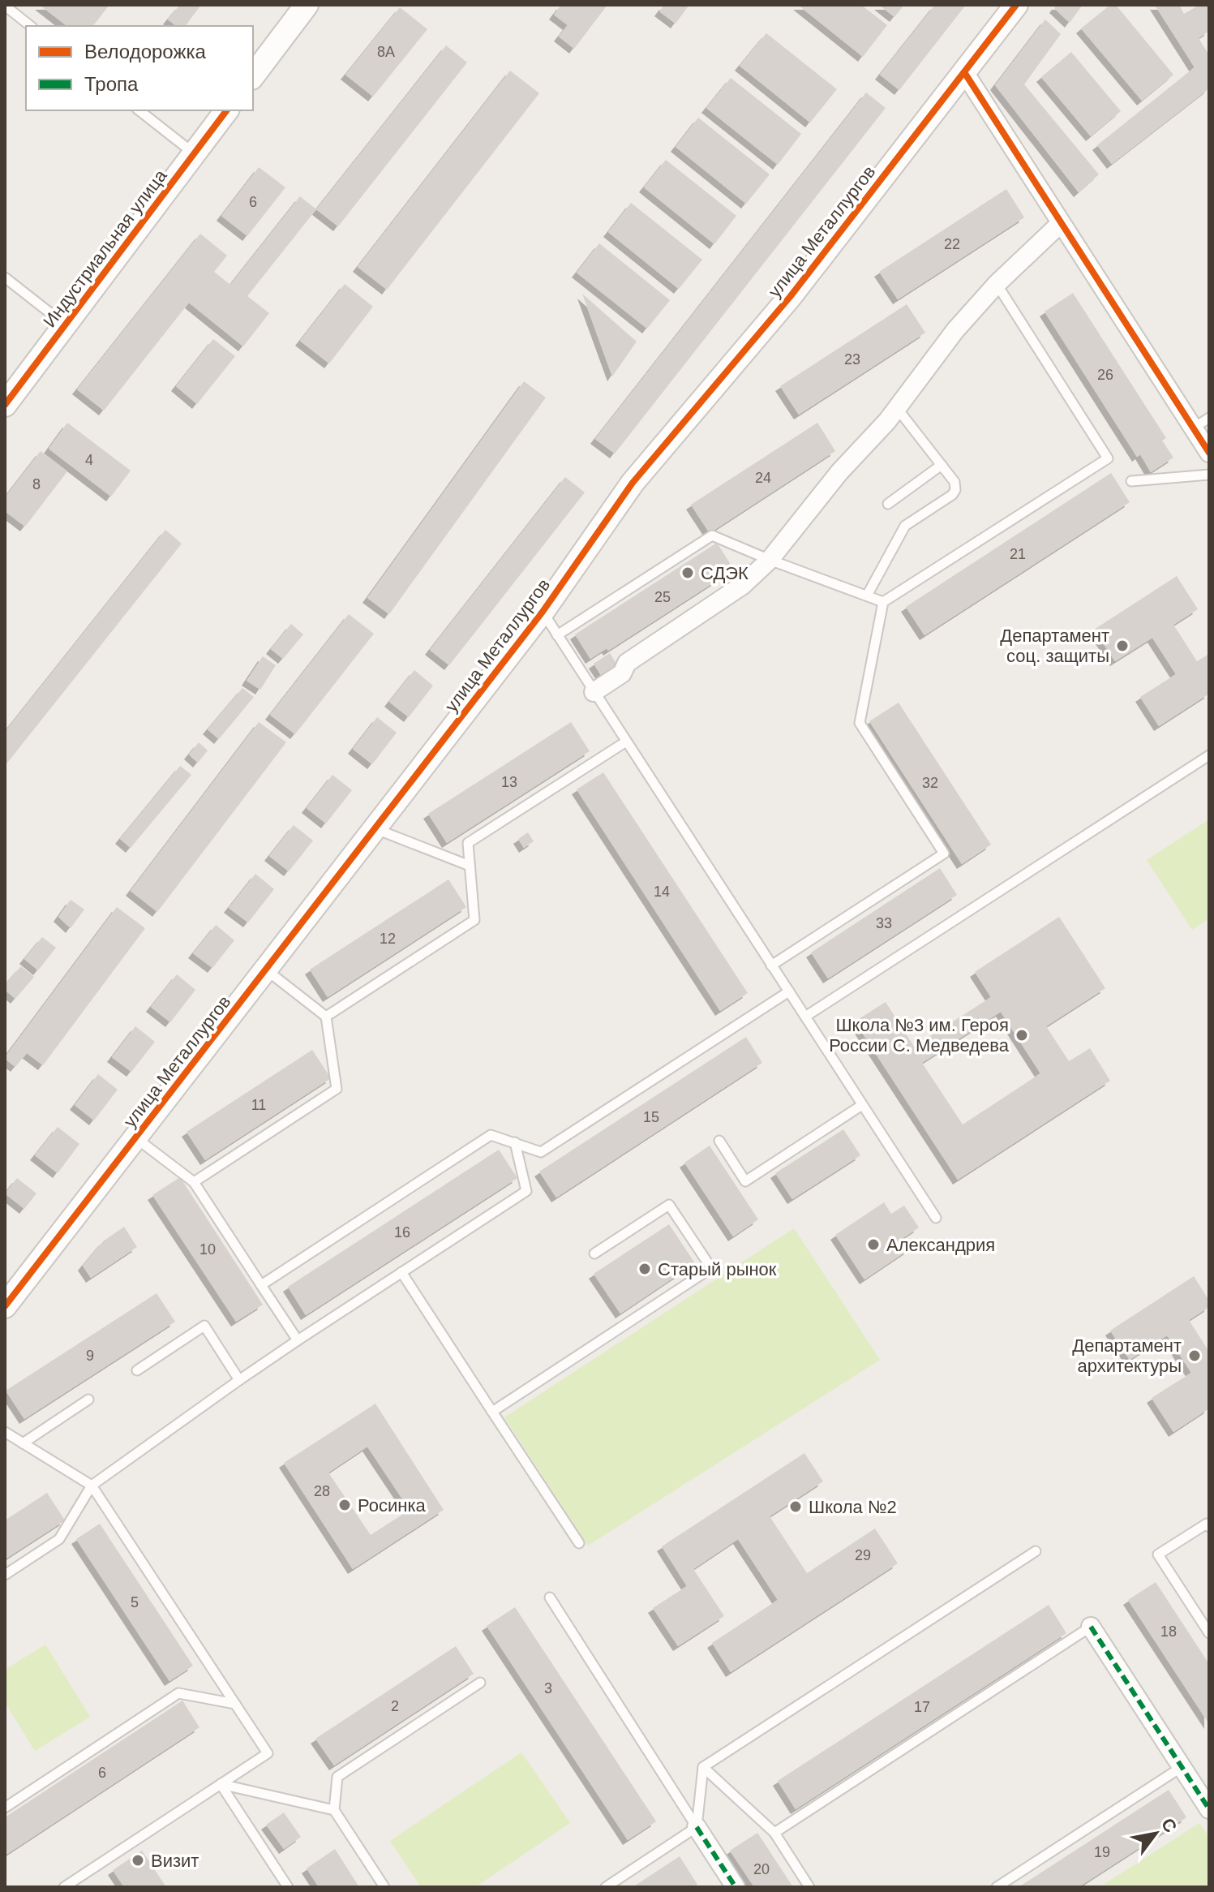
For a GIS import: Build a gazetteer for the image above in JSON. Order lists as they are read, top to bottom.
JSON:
{
  "streets": {
    "street": ["улица Металлургов", "Индустриальная улица"]
  },
  "places": [
    "СДЭК",
    "Департамент соц. защиты",
    "Школа №3 им. Героя России С. Медведева",
    "Александрия",
    "Старый рынок",
    "Департамент архитектуры",
    "Росинка",
    "Школа №2",
    "Визит"
  ],
  "house_numbers": [
    "8А",
    "6",
    "22",
    "23",
    "26",
    "4",
    "24",
    "8",
    "21",
    "25",
    "13",
    "32",
    "14",
    "33",
    "12",
    "11",
    "15",
    "16",
    "10",
    "9",
    "28",
    "29",
    "5",
    "18",
    "3",
    "2",
    "17",
    "6",
    "19",
    "20"
  ],
  "legend": ["Велодорожка", "Тропа"],
  "north": "top right"
}
